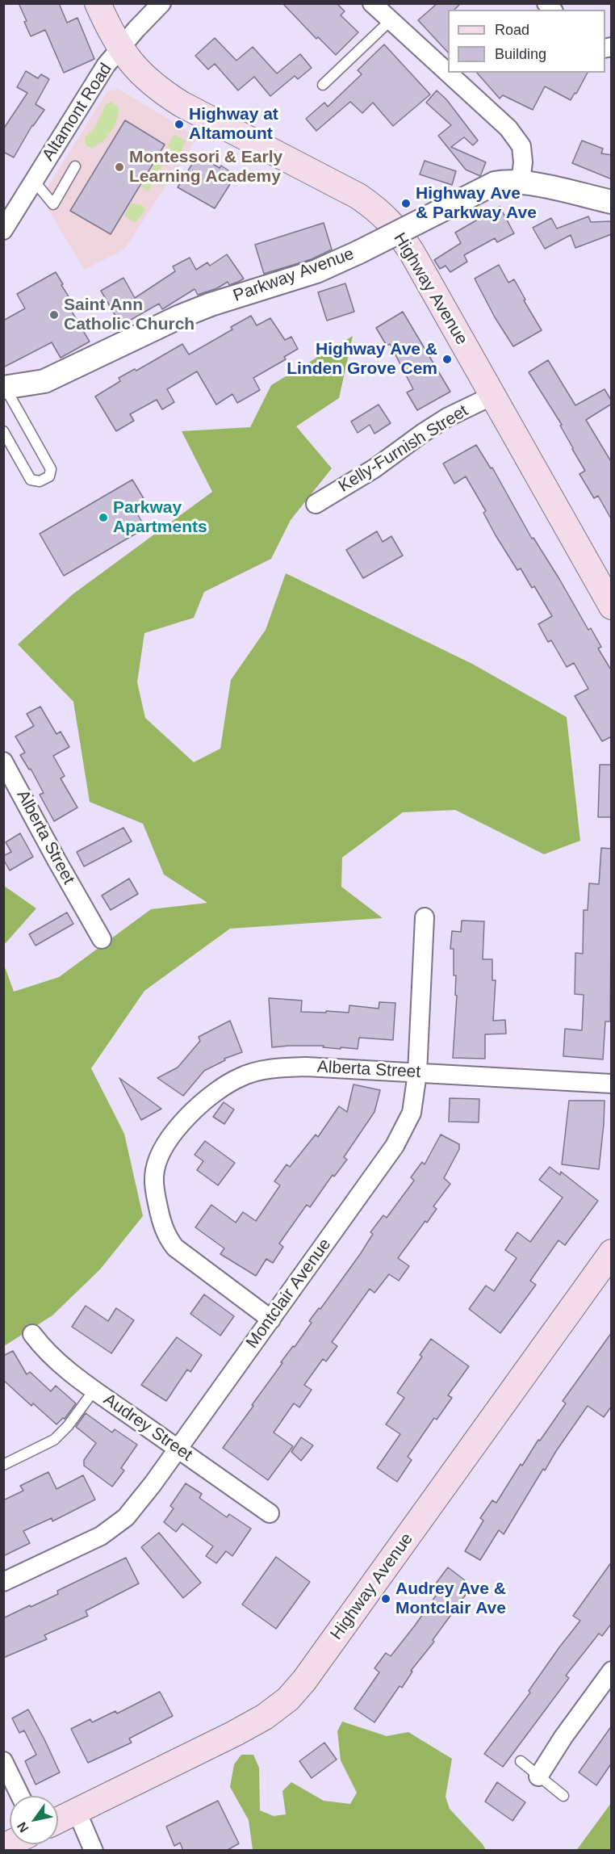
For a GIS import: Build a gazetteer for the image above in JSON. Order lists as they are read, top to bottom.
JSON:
{
  "streets": {
    "main road": ["Highway Avenue"],
    "street": [
      "Altamont Road",
      "Parkway Avenue",
      "Kelly-Furnish Street",
      "Alberta Street",
      "Montclair Avenue",
      "Audrey Street"
    ]
  },
  "crossings": [
    ["Altamont Road", "Highway Avenue"],
    ["Highway Avenue", "Kelly-Furnish Street"],
    ["Alberta Street", "Montclair Avenue"],
    ["Montclair Avenue", "Audrey Street"]
  ],
  "places": [
    "Highway at Altamount",
    "Montessori & Early Learning Academy",
    "Highway Ave & Parkway Ave",
    "Saint Ann Catholic Church",
    "Highway Ave & Linden Grove Cem",
    "Parkway Apartments",
    "Audrey Ave & Montclair Ave"
  ],
  "legend": ["Road", "Building"],
  "north": "bottom left"
}
